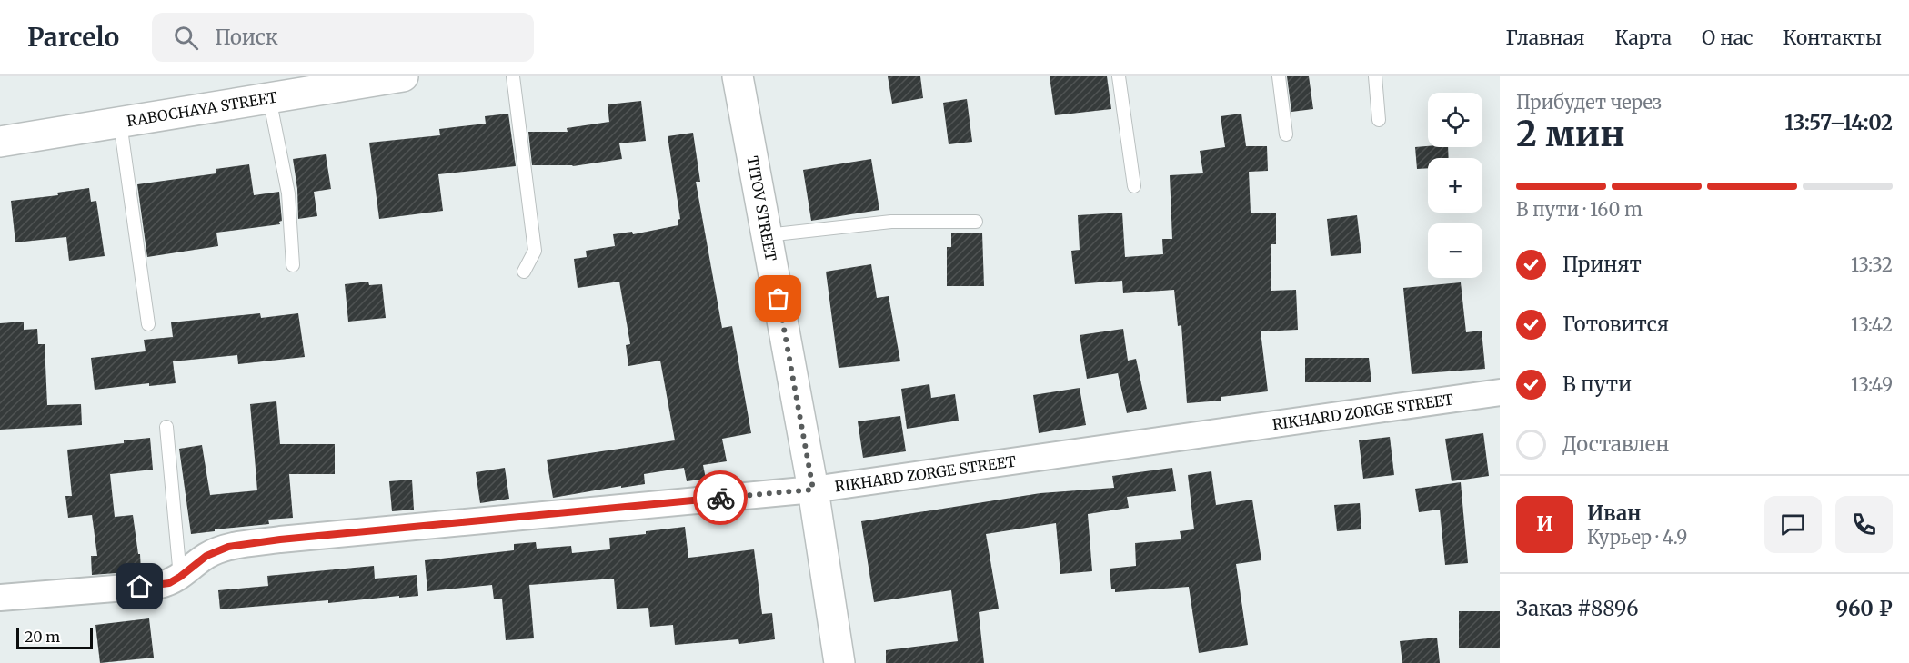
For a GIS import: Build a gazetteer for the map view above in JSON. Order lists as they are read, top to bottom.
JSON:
{
  "streets": {
    "main road": ["RABOCHAYA STREET", "TITOV STREET"],
    "street": ["RIKHARD ZORGE STREET"]
  },
  "crossings": [
    ["TITOV STREET", "RIKHARD ZORGE STREET"]
  ],
  "scale_bar": "20 m",
  "page": {
    "header": "Parcelo",
    "search": "Поиск",
    "nav": [
      "Главная",
      "Карта",
      "О нас",
      "Контакты"
    ],
    "heading": ["2 мин", "Прибудет через", "13:57–14:02"],
    "panel": [
      "Иван",
      "Курьер · 4.9",
      "Заказ #8896",
      "960 ₽"
    ],
    "map_buttons": ["+", "−"],
    "bar": "В пути · 160 m",
    "list": [
      ["Принят", "13:32"],
      ["Готовится", "13:42"],
      ["В пути", "13:49"],
      "Доставлен"
    ],
    "round": "И",
    "scale": "20 m"
  }
}
